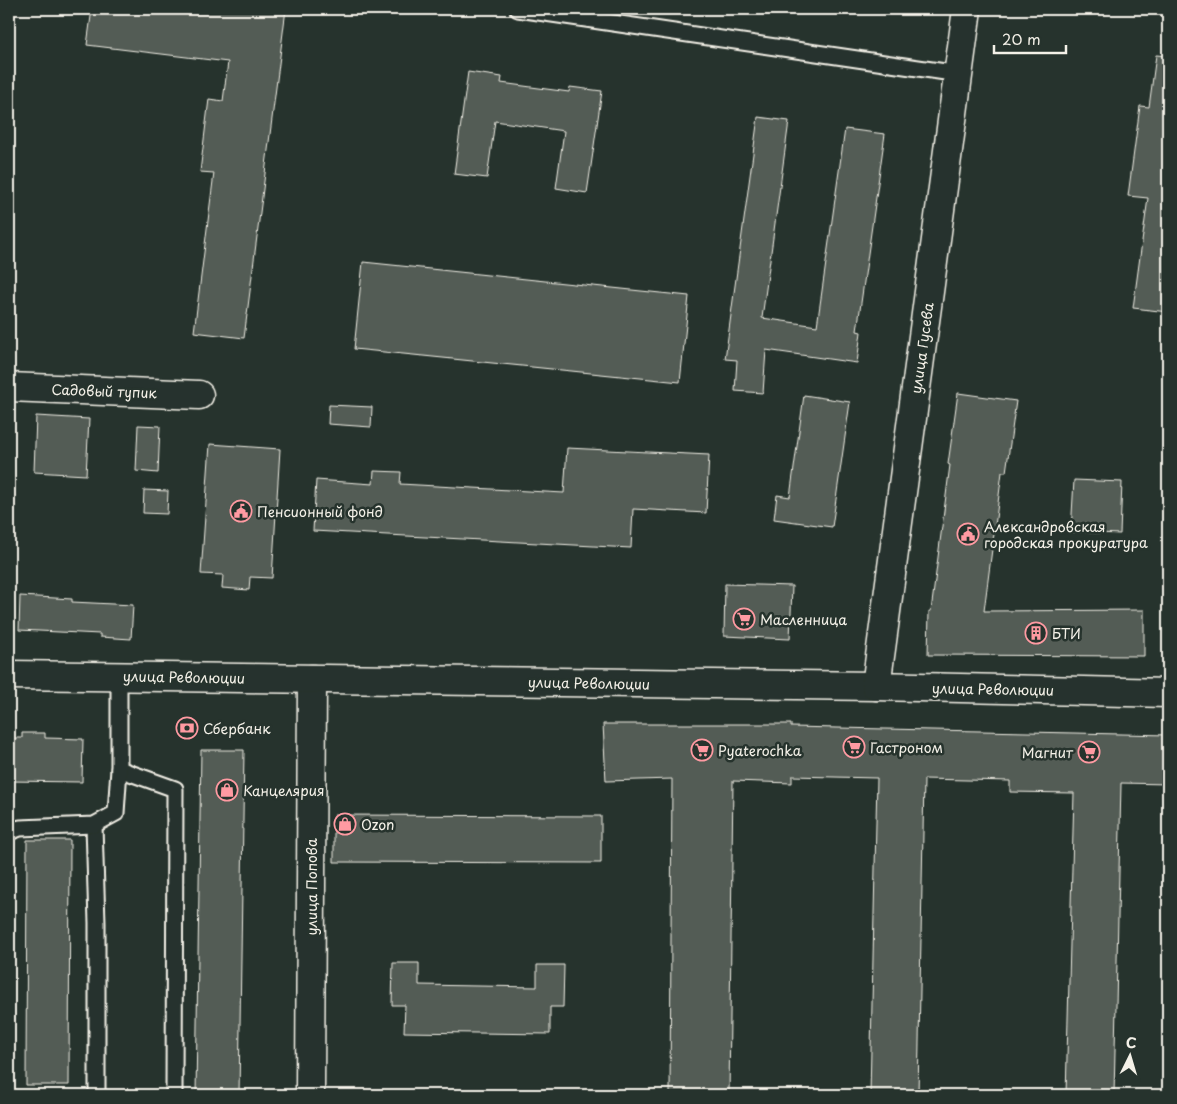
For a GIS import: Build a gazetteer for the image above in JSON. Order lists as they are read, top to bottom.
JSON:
{
  "streets": {
    "street": [
      "улица Гусева",
      "Садовый тупик",
      "улица Революции",
      "улица Попова"
    ]
  },
  "crossings": [
    ["улица Гусева", "улица Революции"],
    ["улица Революции", "улица Попова"]
  ],
  "places": {
    "public building": ["Пенсионный фонд", "Александровская городская прокуратура"],
    "supermarket": [
      "Масленница",
      "Гастроном",
      "Pyaterochka",
      "Магнит"
    ],
    "building": ["БТИ"],
    "bank": ["Сбербанк"],
    "shop": ["Канцелярия", "Ozon"]
  },
  "scale_bar": "20 m",
  "north": "top"
}
